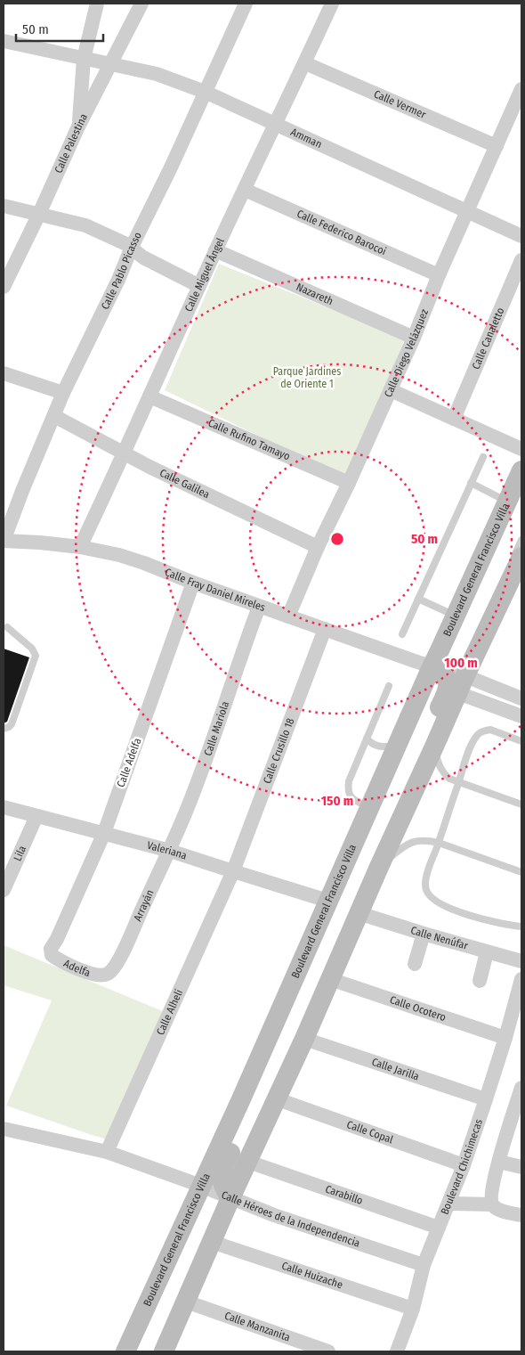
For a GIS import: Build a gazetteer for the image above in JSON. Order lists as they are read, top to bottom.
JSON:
{
  "streets": {
    "main road": ["Boulevard General Francisco Villa"],
    "street": [
      "Calle Vermer",
      "Amman",
      "Calle Palestina",
      "Calle Federico Barocoi",
      "Calle Pablo Picasso",
      "Calle Miguel Ángel",
      "Nazareth",
      "Calle Canaletto",
      "Calle Diego Velázquez",
      "Calle Rufino Tamayo",
      "Calle Galilea",
      "Calle Fray Daniel Mireles",
      "Calle Mariola",
      "Calle Crusillo 18",
      "Calle Adelfa",
      "Valeriana",
      "Lila",
      "Arrayán",
      "Calle Nenúfar",
      "Adelfa",
      "Calle Ocotero",
      "Calle Alhelí",
      "Calle Jarilla",
      "Calle Copal",
      "Boulevard Chichimecas",
      "Carabillo",
      "Calle Héroes de la Independencia",
      "Calle Huizache",
      "Calle Manzanita"
    ]
  },
  "crossings": [
    ["Calle Vermer", "Calle Miguel Ángel"],
    ["Calle Vermer", "Calle Diego Velázquez"],
    ["Amman", "Calle Palestina"],
    ["Amman", "Calle Pablo Picasso"],
    ["Amman", "Calle Miguel Ángel"],
    ["Amman", "Calle Diego Velázquez"],
    ["Calle Federico Barocoi", "Calle Miguel Ángel"],
    ["Calle Federico Barocoi", "Calle Diego Velázquez"],
    ["Calle Pablo Picasso", "Calle Galilea"],
    ["Calle Pablo Picasso", "Calle Fray Daniel Mireles"],
    ["Calle Miguel Ángel", "Nazareth"],
    ["Calle Miguel Ángel", "Calle Rufino Tamayo"],
    ["Calle Miguel Ángel", "Calle Galilea"],
    ["Calle Miguel Ángel", "Calle Fray Daniel Mireles"],
    ["Nazareth", "Calle Diego Velázquez"],
    ["Calle Diego Velázquez", "Calle Rufino Tamayo"],
    ["Calle Diego Velázquez", "Calle Galilea"],
    ["Calle Diego Velázquez", "Calle Fray Daniel Mireles"],
    ["Boulevard General Francisco Villa", "Calle Fray Daniel Mireles"],
    ["Boulevard General Francisco Villa", "Valeriana"],
    ["Boulevard General Francisco Villa", "Calle Nenúfar"],
    ["Boulevard General Francisco Villa", "Calle Ocotero"],
    ["Boulevard General Francisco Villa", "Calle Jarilla"],
    ["Boulevard General Francisco Villa", "Calle Copal"],
    ["Boulevard General Francisco Villa", "Carabillo"],
    ["Boulevard General Francisco Villa", "Calle Héroes de la Independencia"],
    ["Boulevard General Francisco Villa", "Calle Huizache"],
    ["Boulevard General Francisco Villa", "Calle Manzanita"],
    ["Calle Fray Daniel Mireles", "Calle Mariola"],
    ["Calle Fray Daniel Mireles", "Calle Crusillo 18"],
    ["Calle Fray Daniel Mireles", "Calle Adelfa"],
    ["Calle Mariola", "Valeriana"],
    ["Calle Mariola", "Arrayán"],
    ["Calle Crusillo 18", "Valeriana"],
    ["Calle Crusillo 18", "Calle Alhelí"],
    ["Calle Adelfa", "Valeriana"],
    ["Calle Adelfa", "Adelfa"],
    ["Valeriana", "Lila"],
    ["Valeriana", "Arrayán"],
    ["Valeriana", "Calle Alhelí"],
    ["Arrayán", "Adelfa"],
    ["Calle Ocotero", "Boulevard Chichimecas"],
    ["Calle Alhelí", "Calle Héroes de la Independencia"],
    ["Calle Jarilla", "Boulevard Chichimecas"],
    ["Calle Copal", "Boulevard Chichimecas"],
    ["Boulevard Chichimecas", "Carabillo"],
    ["Boulevard Chichimecas", "Calle Héroes de la Independencia"],
    ["Boulevard Chichimecas", "Calle Huizache"]
  ],
  "parks": ["Parque Jardines de Oriente 1"],
  "scale_bar": "50 m",
  "rings": ["50 m", "100 m", "150 m"]
}
